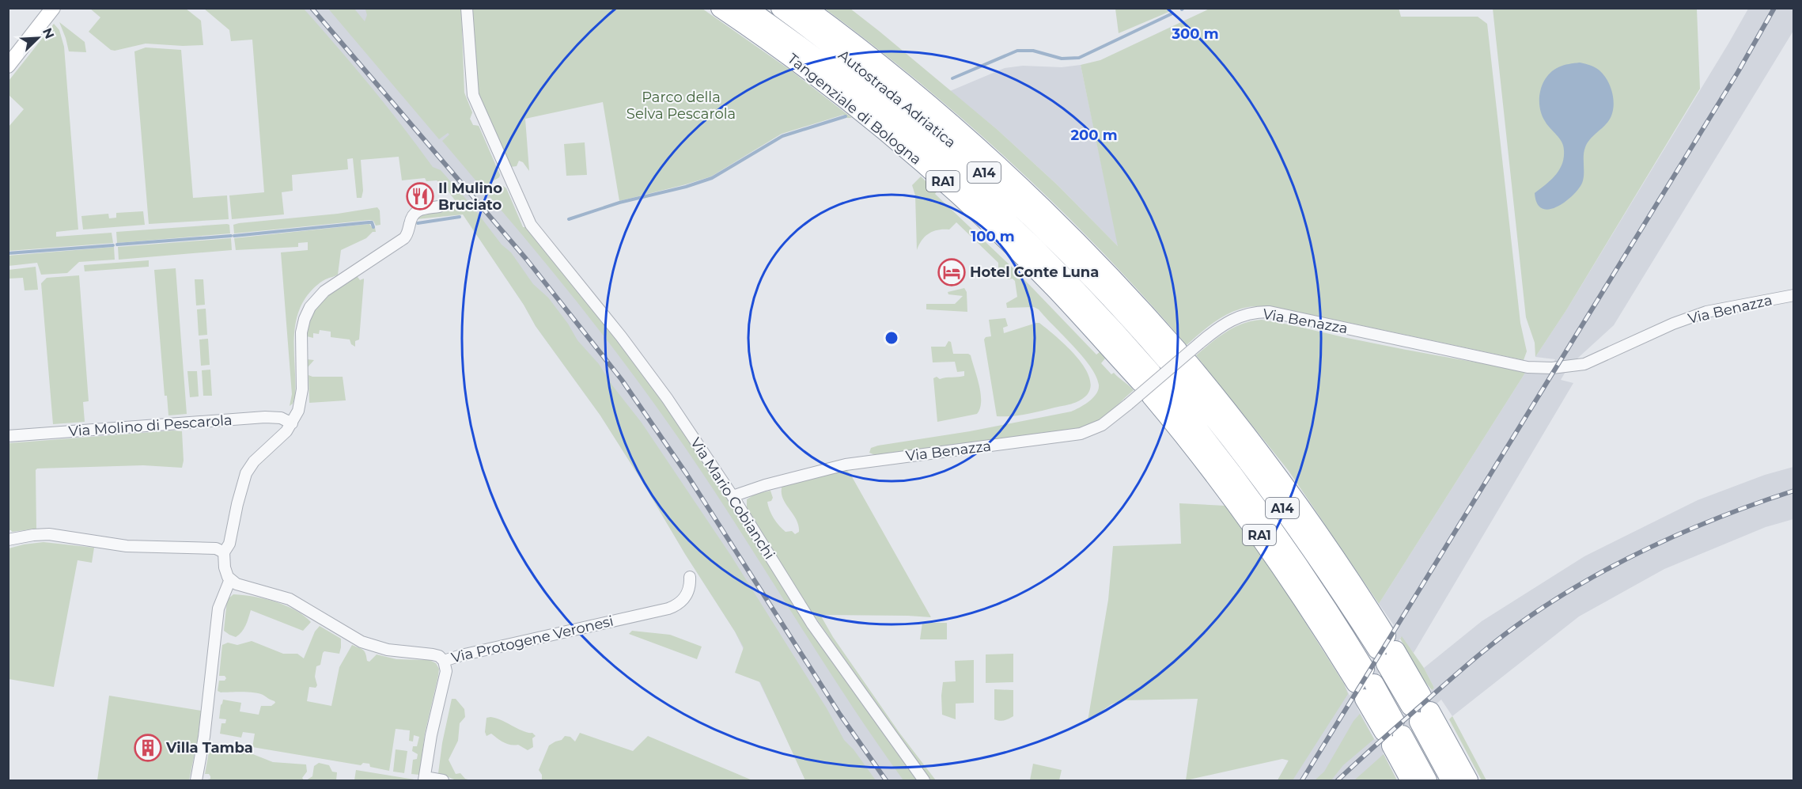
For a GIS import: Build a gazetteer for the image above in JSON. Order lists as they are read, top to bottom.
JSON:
{
  "streets": {
    "highway": [
      "Autostrada Adriatica",
      "Tangenziale di Bologna",
      "A14",
      "RA1"
    ],
    "street": [
      "Via Benazza",
      "Via Molino di Pescarola",
      "Via Mario Cobianchi",
      "Via Protogene Veronesi"
    ]
  },
  "crossings": [
    ["Autostrada Adriatica", "Tangenziale di Bologna"],
    ["Via Benazza", "Via Mario Cobianchi"]
  ],
  "parks": ["Parco della Selva Pescarola"],
  "places": {
    "restaurant": ["Il Mulino Bruciato"],
    "hotel": ["Hotel Conte Luna"],
    "building": ["Villa Tamba"]
  },
  "north": "top right",
  "rings": ["300 m", "200 m", "100 m"]
}
